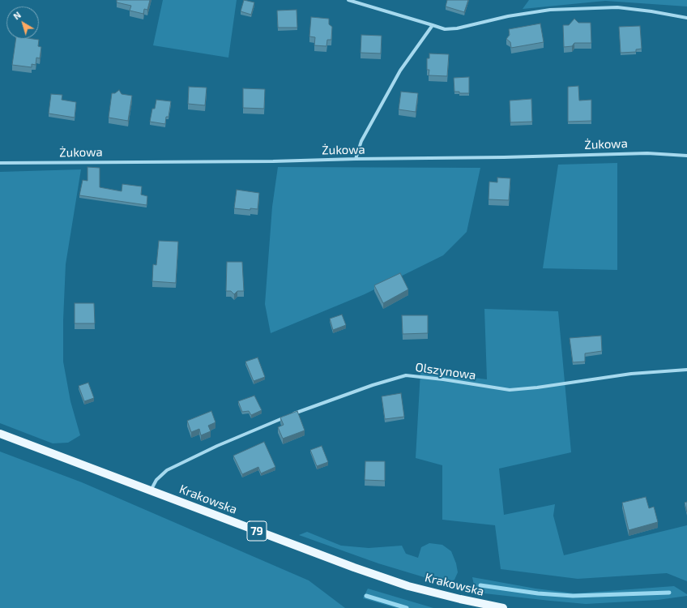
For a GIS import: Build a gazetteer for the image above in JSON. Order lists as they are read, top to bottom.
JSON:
{
  "streets": {
    "main road": ["Krakowska", "79"],
    "street": ["Żukowa", "Olszynowa"]
  },
  "north": "top left"
}
